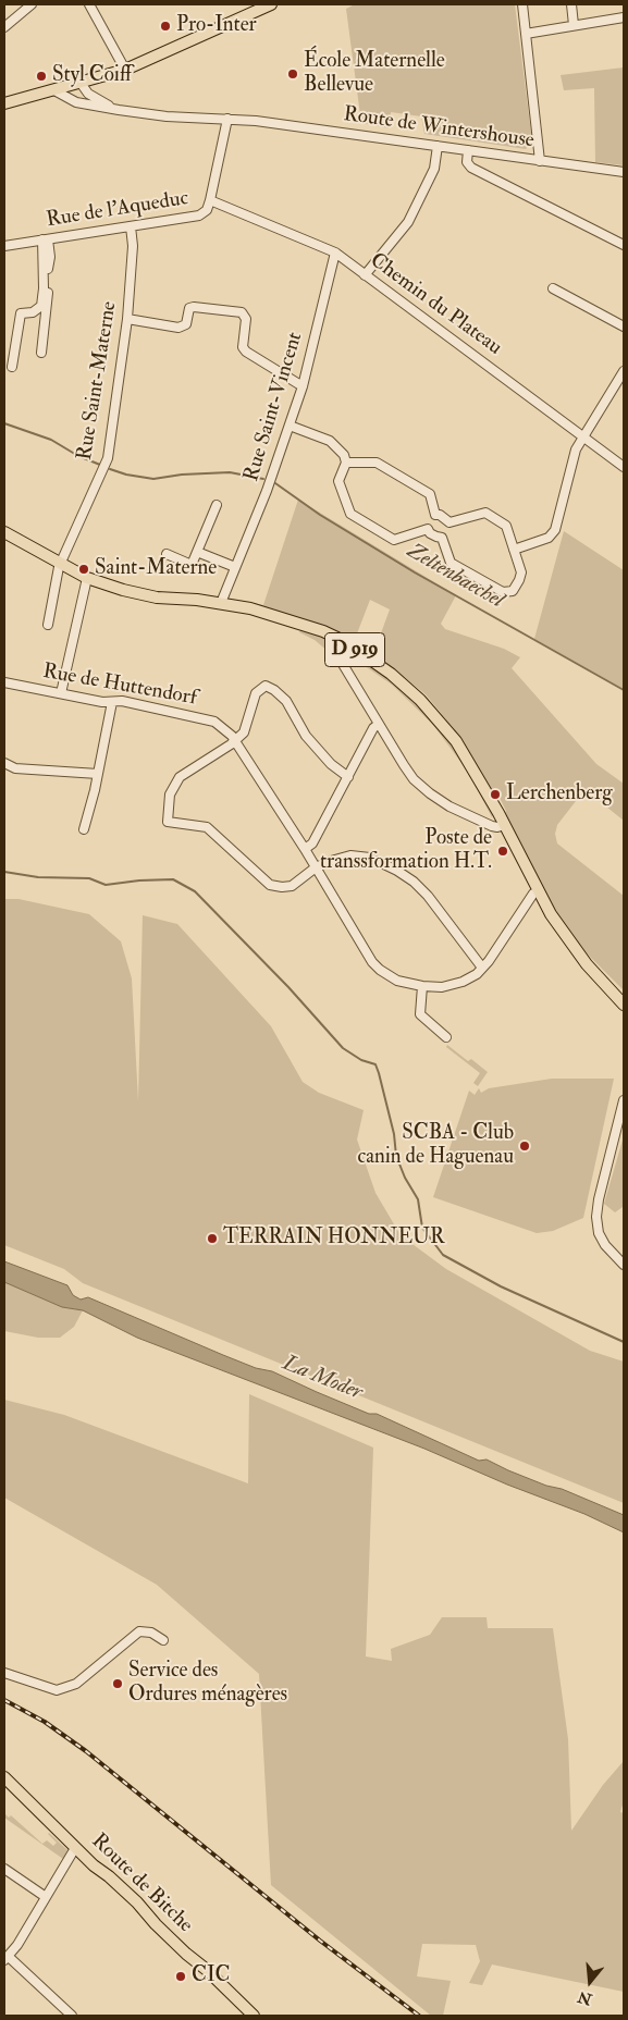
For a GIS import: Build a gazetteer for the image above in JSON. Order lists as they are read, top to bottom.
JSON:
{
  "streets": {
    "main road": ["D 919", "Route de Bitche"],
    "street": [
      "Route de Wintershouse",
      "Rue de l'Aqueduc",
      "Chemin du Plateau",
      "Rue Saint-Materne",
      "Rue Saint-Vincent",
      "Rue de Huttendorf"
    ]
  },
  "crossings": [
    ["Route de Wintershouse", "Rue de l'Aqueduc"],
    ["Rue de l'Aqueduc", "Chemin du Plateau"],
    ["Rue de l'Aqueduc", "Rue Saint-Materne"],
    ["Chemin du Plateau", "Rue Saint-Vincent"],
    ["Rue Saint-Materne", "D 919"],
    ["Rue Saint-Vincent", "D 919"],
    ["D 919", "Rue de Huttendorf"]
  ],
  "water": ["Zeltenbaechel", "La Moder"],
  "places": [
    "Pro-Inter",
    "École Maternelle Bellevue",
    "Styl Coiff",
    "Saint-Materne",
    "Lerchenberg",
    "Poste de transsformation H.T.",
    "SCBA - Club canin de Haguenau",
    "TERRAIN HONNEUR",
    "Service des Ordures ménagères",
    "CIC"
  ],
  "north": "bottom"
}
